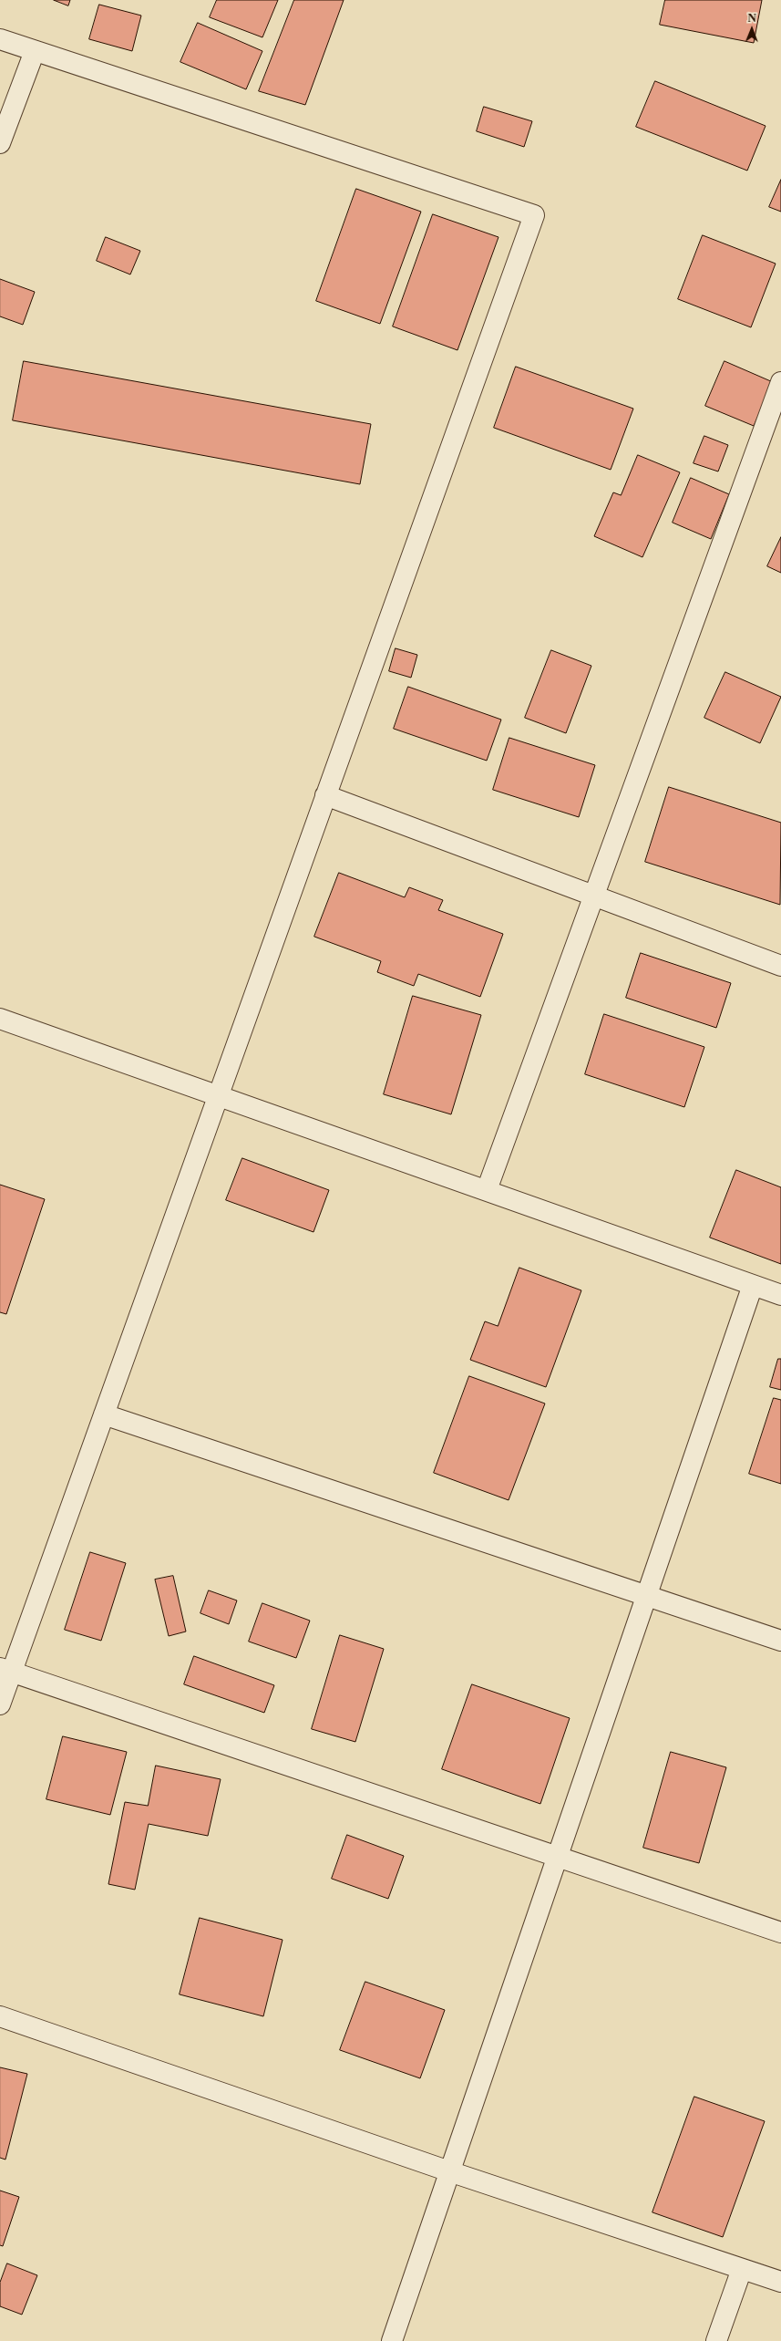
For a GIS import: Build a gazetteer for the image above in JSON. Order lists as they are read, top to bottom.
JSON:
{
  "north": "top"
}
